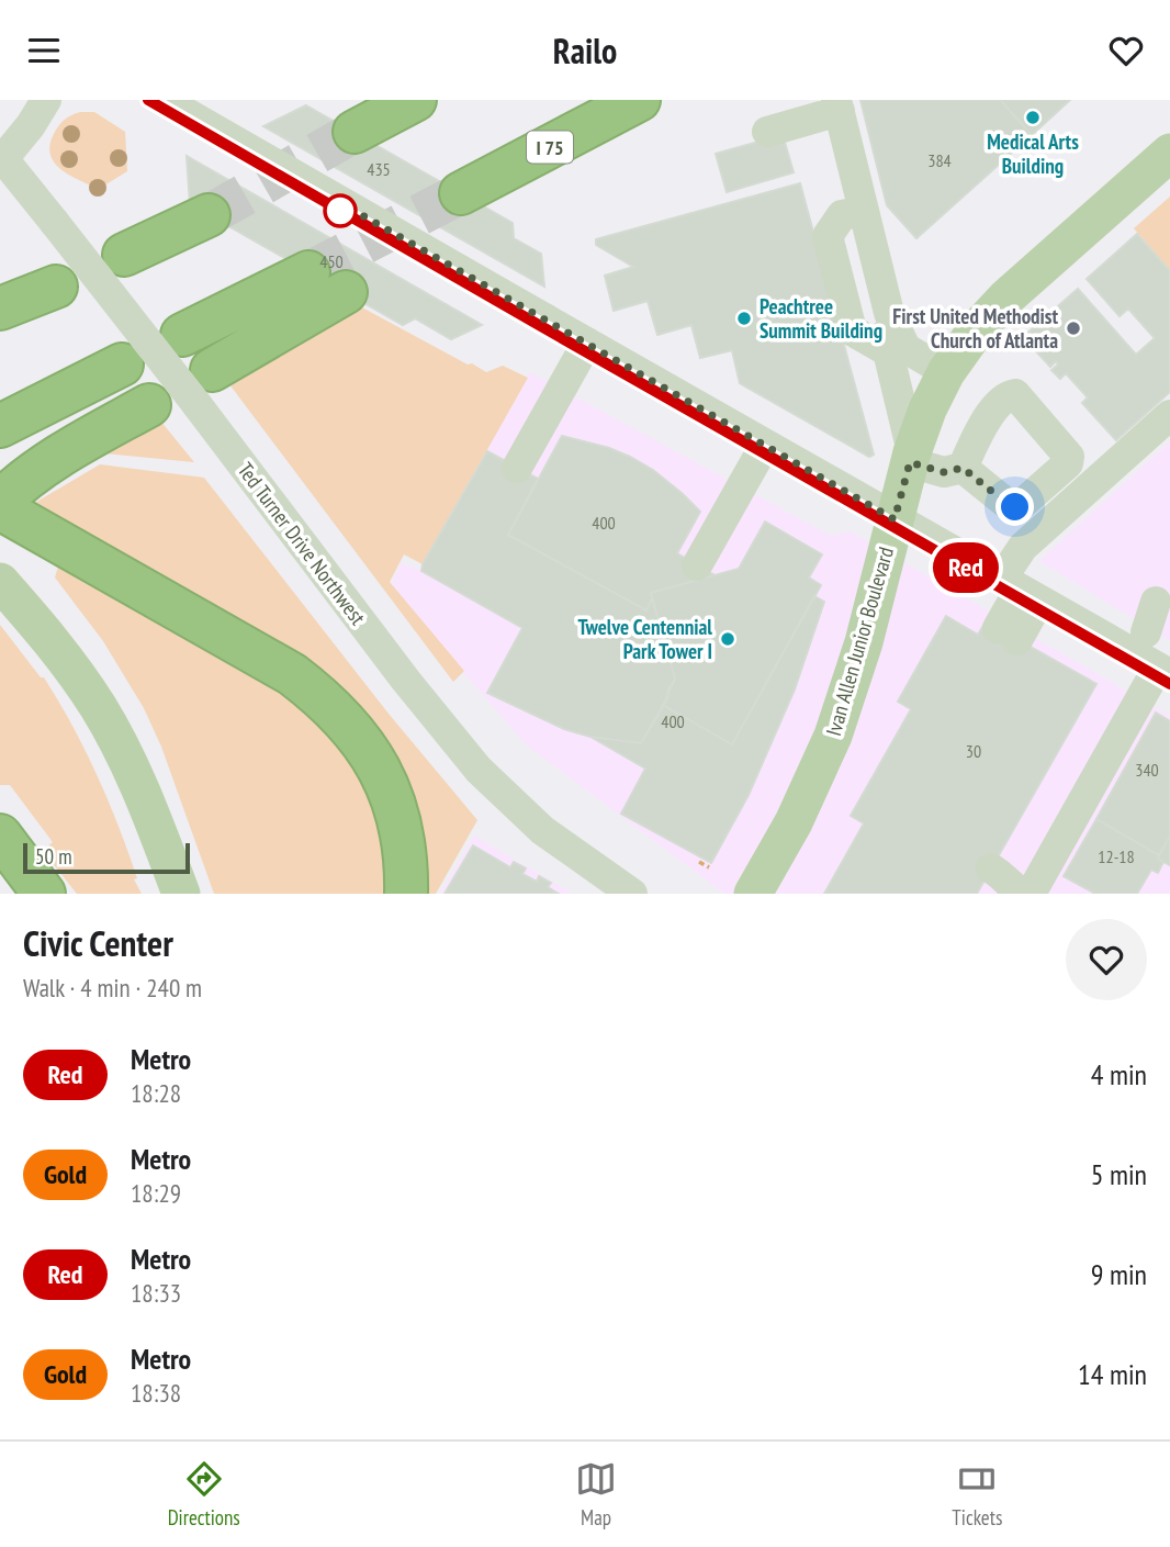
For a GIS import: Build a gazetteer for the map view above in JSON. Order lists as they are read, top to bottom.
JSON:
{
  "streets": {
    "highway": ["I 75"],
    "main road": ["Ivan Allen Junior Boulevard"],
    "street": ["Ted Turner Drive Northwest"]
  },
  "places": [
    "Medical Arts Building",
    "Peachtree Summit Building",
    "First United Methodist Church of Atlanta",
    "Twelve Centennial Park Tower I"
  ],
  "lines": ["metro line Red"],
  "house_numbers": [
    "384",
    "435",
    "450",
    "400",
    "400",
    "30",
    "340",
    "12-18"
  ],
  "scale_bar": "50 m",
  "page": {
    "header": "Railo",
    "on_map": "Red",
    "scale": "50 m",
    "heading": ["Civic Center", "Walk · 4 min · 240 m"],
    "list": [
      {
        "mark": "Red",
        "name": "Metro",
        "note": "18:28",
        "value": "4 min"
      },
      {
        "mark": "Gold",
        "name": "Metro",
        "note": "18:29",
        "value": "5 min"
      },
      {
        "mark": "Red",
        "name": "Metro",
        "note": "18:33",
        "value": "9 min"
      },
      {
        "mark": "Gold",
        "name": "Metro",
        "note": "18:38",
        "value": "14 min"
      }
    ],
    "tabs": ["Directions", "Map", "Tickets"]
  }
}
